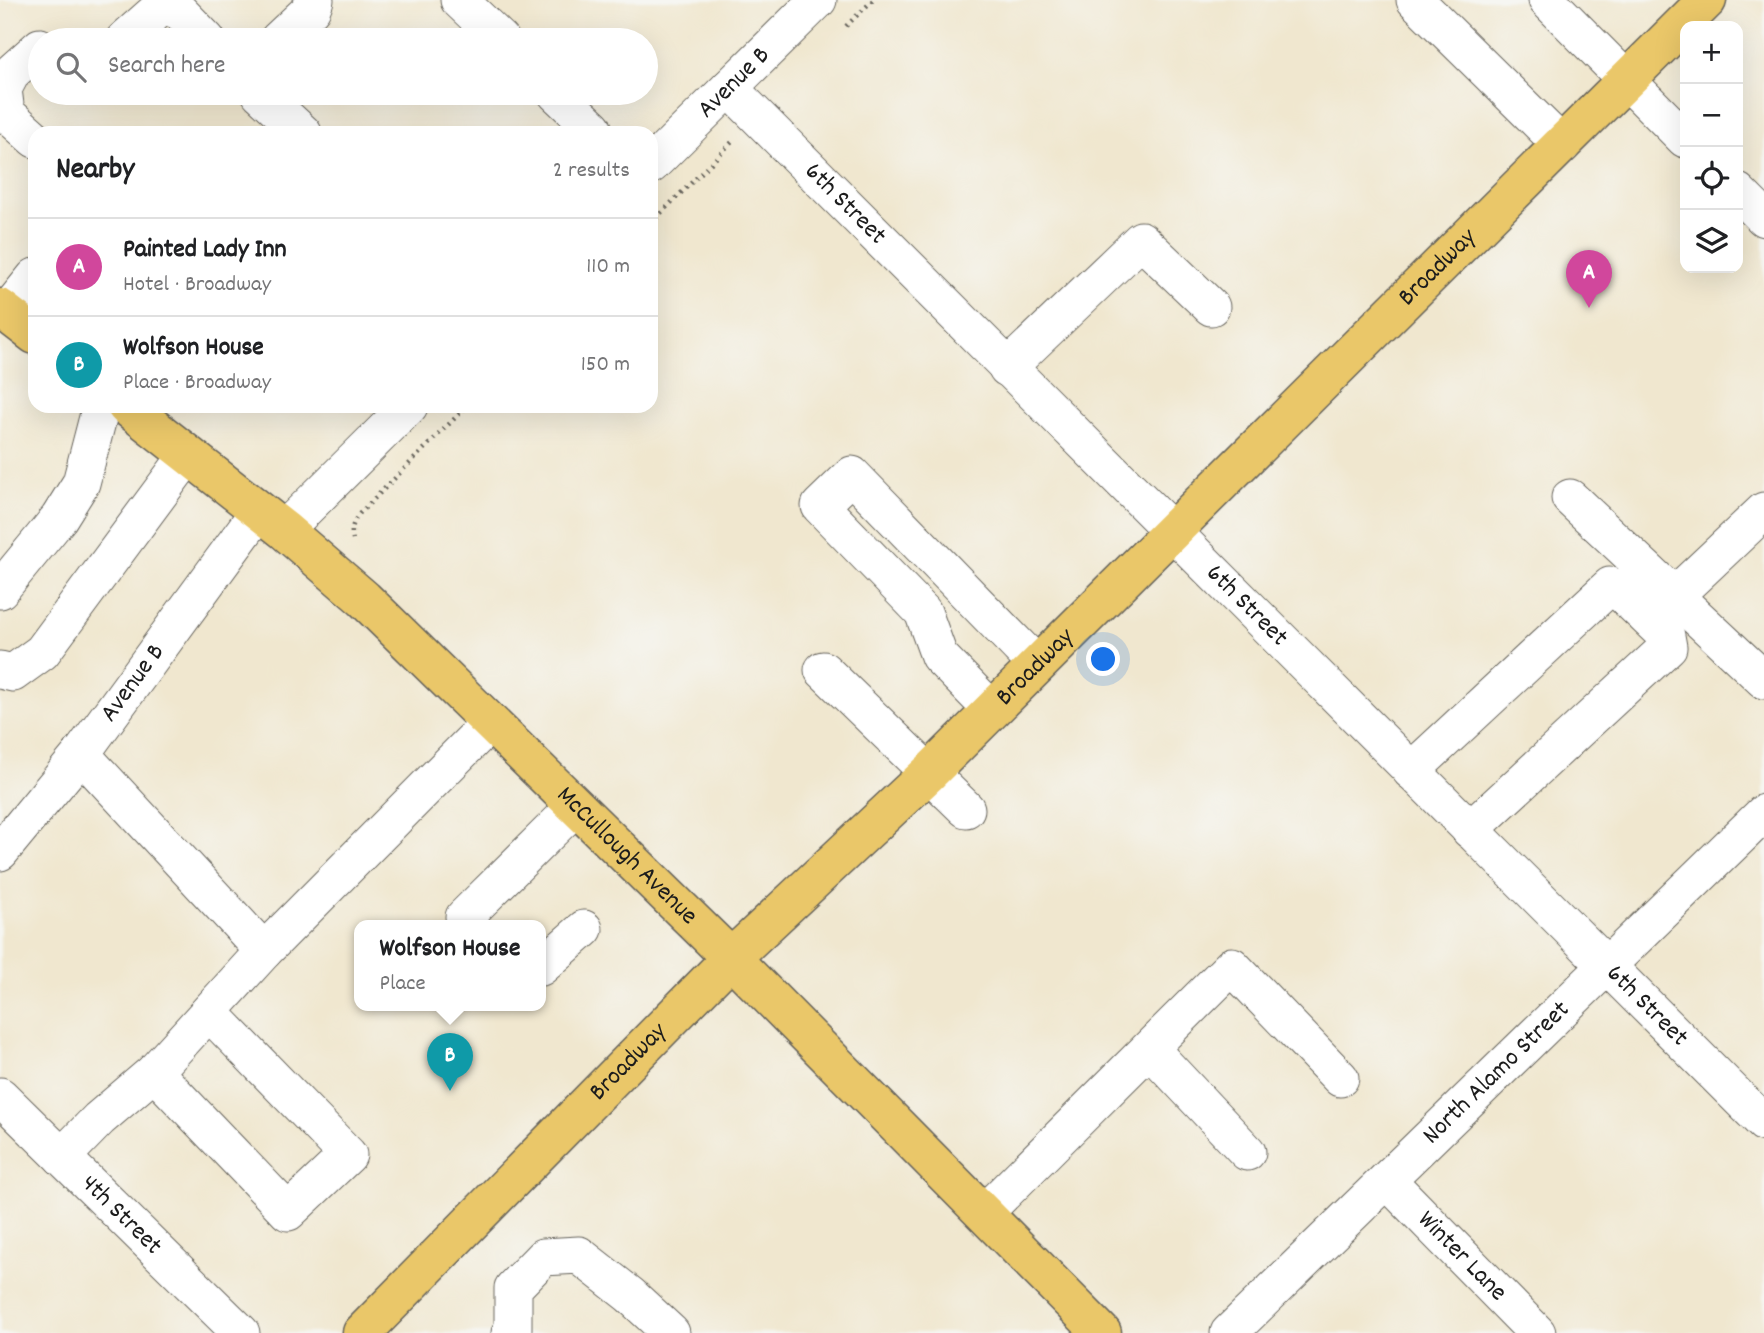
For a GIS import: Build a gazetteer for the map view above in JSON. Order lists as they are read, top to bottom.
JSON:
{
  "streets": {
    "main road": ["Broadway", "McCullough Avenue"],
    "street": [
      "Avenue B",
      "6th Street",
      "North Alamo Street",
      "4th Street",
      "Winter Lane"
    ]
  },
  "crossings": [
    ["Avenue B", "6th Street"],
    ["Avenue B", "McCullough Avenue"],
    ["6th Street", "Broadway"],
    ["6th Street", "North Alamo Street"],
    ["Broadway", "McCullough Avenue"],
    ["North Alamo Street", "Winter Lane"]
  ],
  "page": {
    "map_buttons": ["+", "−"],
    "search": "Search here",
    "heading": ["Nearby", "2 results"],
    "list": [
      {
        "mark": "A",
        "name": "Painted Lady Inn",
        "note": "Hotel · Broadway",
        "value": "110 m"
      },
      {
        "mark": "B",
        "name": "Wolfson House",
        "note": "Place · Broadway",
        "value": "150 m"
      }
    ],
    "pins": ["A", "B"],
    "popup": ["Wolfson House", "Place"]
  }
}
